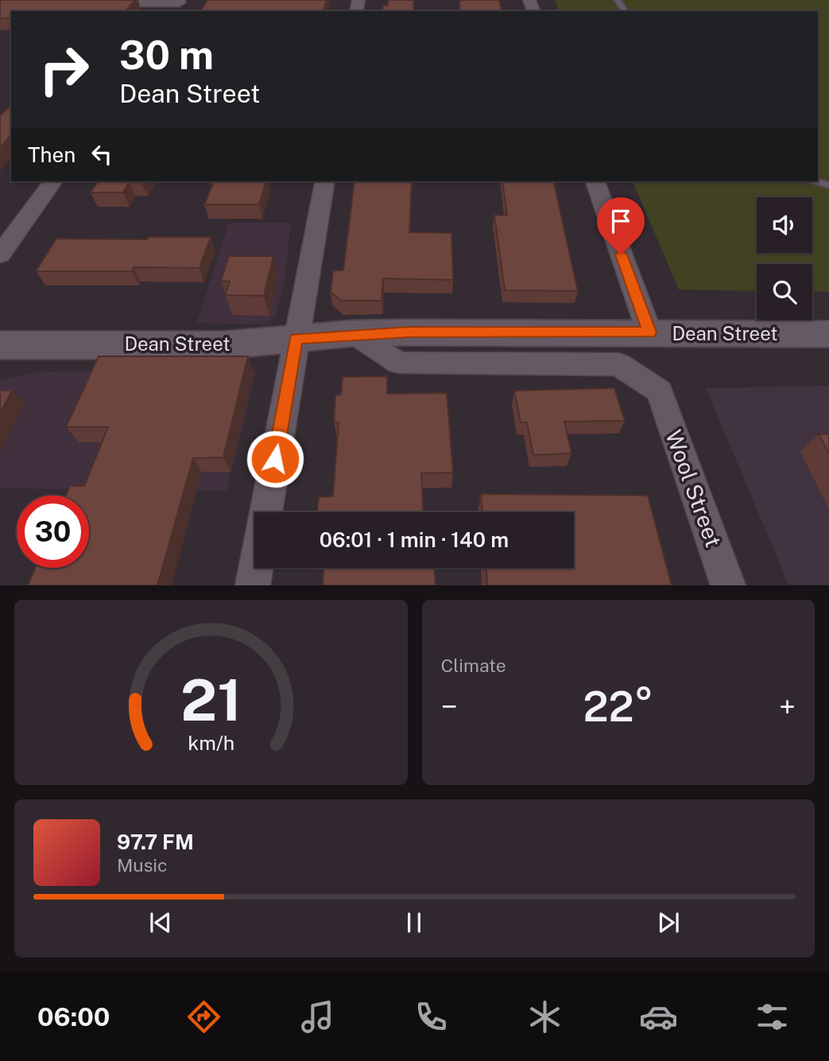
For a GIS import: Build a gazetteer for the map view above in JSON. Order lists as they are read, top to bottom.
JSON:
{
  "streets": {
    "street": ["Dean Street", "Wool Street"]
  },
  "crossings": [
    ["Dean Street", "Wool Street"]
  ],
  "page": {
    "turn": ["30 m", "Dean Street"],
    "then": "Then",
    "limit": "30",
    "trip": "06:01 · 1 min · 140 m",
    "tile": "Climate",
    "heat": ["−", "22°", "+"],
    "song": ["97.7 FM", "Music"],
    "tabs": "06:00",
    "gauge": ["21", "km/h"]
  }
}
